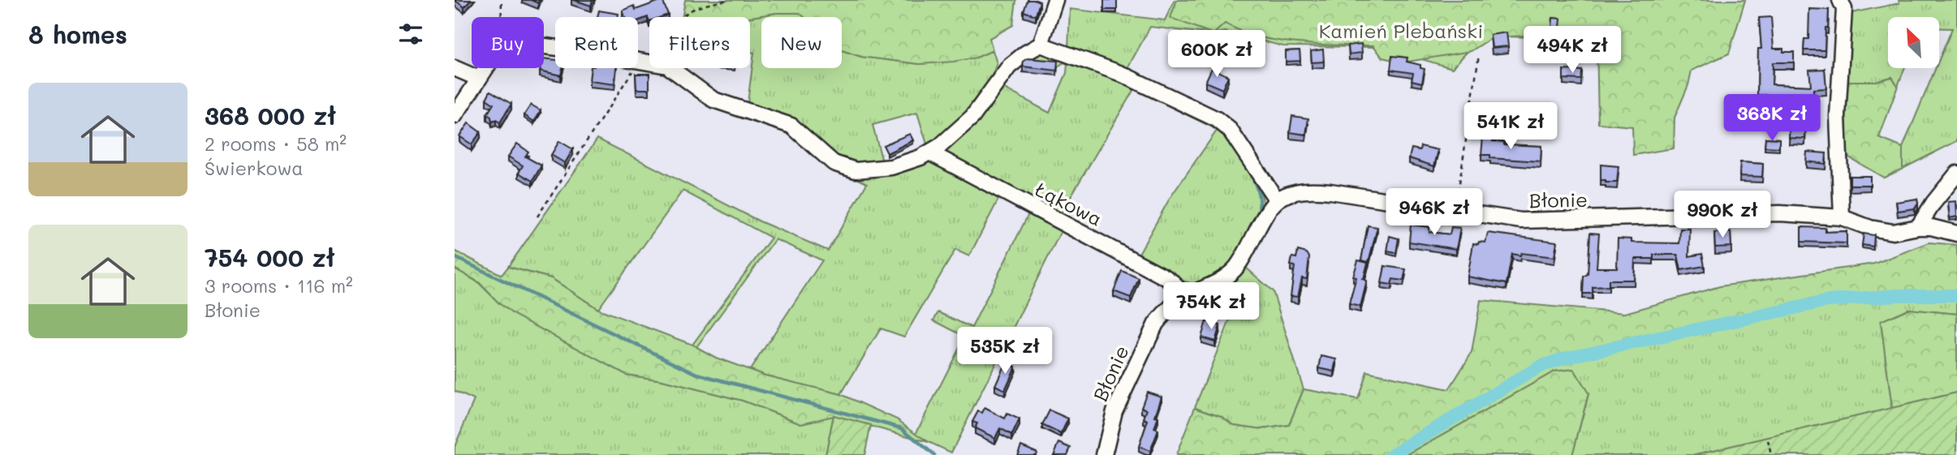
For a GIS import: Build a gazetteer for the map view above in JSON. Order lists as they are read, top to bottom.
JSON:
{
  "streets": {
    "street": ["Błonie", "Łąkowa"]
  },
  "crossings": [
    ["Błonie", "Łąkowa"]
  ],
  "parks": ["Kamień Plebański"],
  "north": "top left",
  "page": {
    "heading": "8 homes",
    "chip": [
      "Buy",
      "Rent",
      "Filters",
      "New"
    ],
    "price": [
      "494K zł",
      "600K zł",
      "368K zł",
      "541K zł",
      "946K zł",
      "990K zł",
      "754K zł",
      "535K zł"
    ],
    "list": [
      {
        "name": "368 000 zł",
        "note": "2 rooms · 58 m² · Świerkowa"
      },
      {
        "name": "754 000 zł",
        "note": "3 rooms · 116 m² · Błonie"
      }
    ]
  }
}
